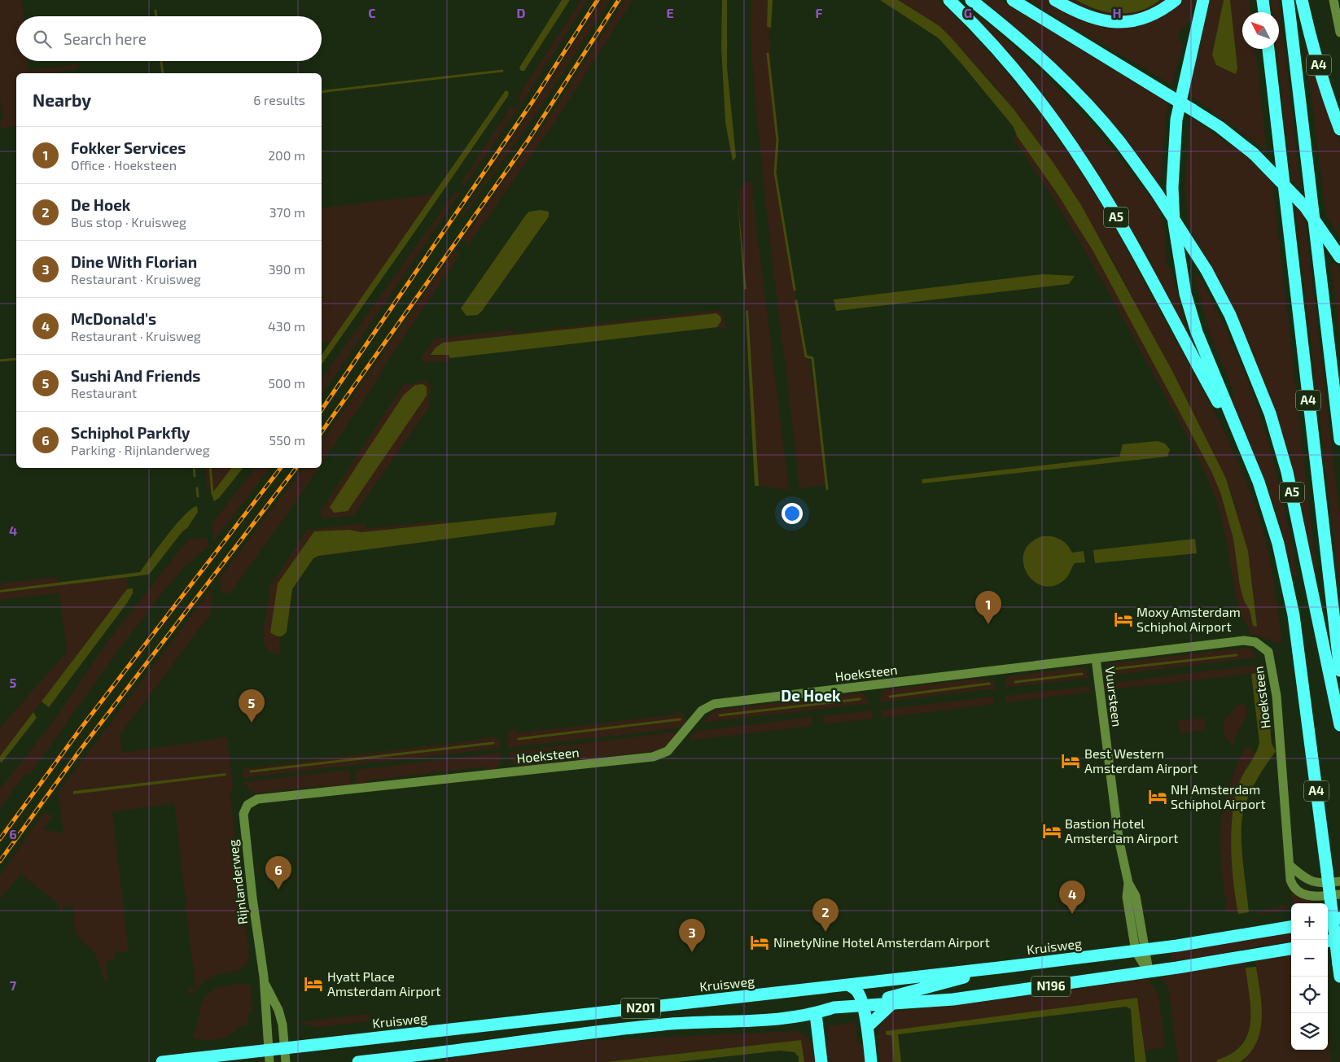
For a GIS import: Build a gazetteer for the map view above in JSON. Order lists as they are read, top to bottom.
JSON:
{
  "streets": {
    "highway": [
      "A4",
      "A5",
      "Kruisweg",
      "N196",
      "N201"
    ],
    "street": ["Hoeksteen", "Vuursteen", "Rijnlanderweg"]
  },
  "crossings": [
    ["A4", "A5"],
    ["Hoeksteen", "Vuursteen"],
    ["Hoeksteen", "Rijnlanderweg"],
    ["Vuursteen", "Kruisweg"],
    ["Vuursteen", "N196"],
    ["Rijnlanderweg", "Kruisweg"],
    ["Kruisweg", "N196"],
    ["N196", "N201"]
  ],
  "districts": ["De Hoek"],
  "places": {
    "hotel": [
      "Moxy Amsterdam Schiphol Airport",
      "Best Western Amsterdam Airport",
      "NH Amsterdam Schiphol Airport",
      "Bastion Hotel Amsterdam Airport",
      "NinetyNine Hotel Amsterdam Airport",
      "Hyatt Place Amsterdam Airport"
    ]
  },
  "north": "top left",
  "page": {
    "search": "Search here",
    "heading": ["Nearby", "6 results"],
    "list": [
      {
        "mark": "1",
        "name": "Fokker Services",
        "note": "Office · Hoeksteen",
        "value": "200 m"
      },
      {
        "mark": "2",
        "name": "De Hoek",
        "note": "Bus stop · Kruisweg",
        "value": "370 m"
      },
      {
        "mark": "3",
        "name": "Dine With Florian",
        "note": "Restaurant · Kruisweg",
        "value": "390 m"
      },
      {
        "mark": "4",
        "name": "McDonald's",
        "note": "Restaurant · Kruisweg",
        "value": "430 m"
      },
      {
        "mark": "5",
        "name": "Sushi And Friends",
        "note": "Restaurant",
        "value": "500 m"
      },
      {
        "mark": "6",
        "name": "Schiphol Parkfly",
        "note": "Parking · Rijnlanderweg",
        "value": "550 m"
      }
    ],
    "pins": [
      "1",
      "5",
      "6",
      "4",
      "2",
      "3"
    ],
    "map_buttons": ["+", "−"]
  },
  "grid": {
    "columns": [
      "C",
      "D",
      "E",
      "F",
      "G",
      "H"
    ],
    "rows": [
      "4",
      "5",
      "6",
      "7"
    ]
  }
}
